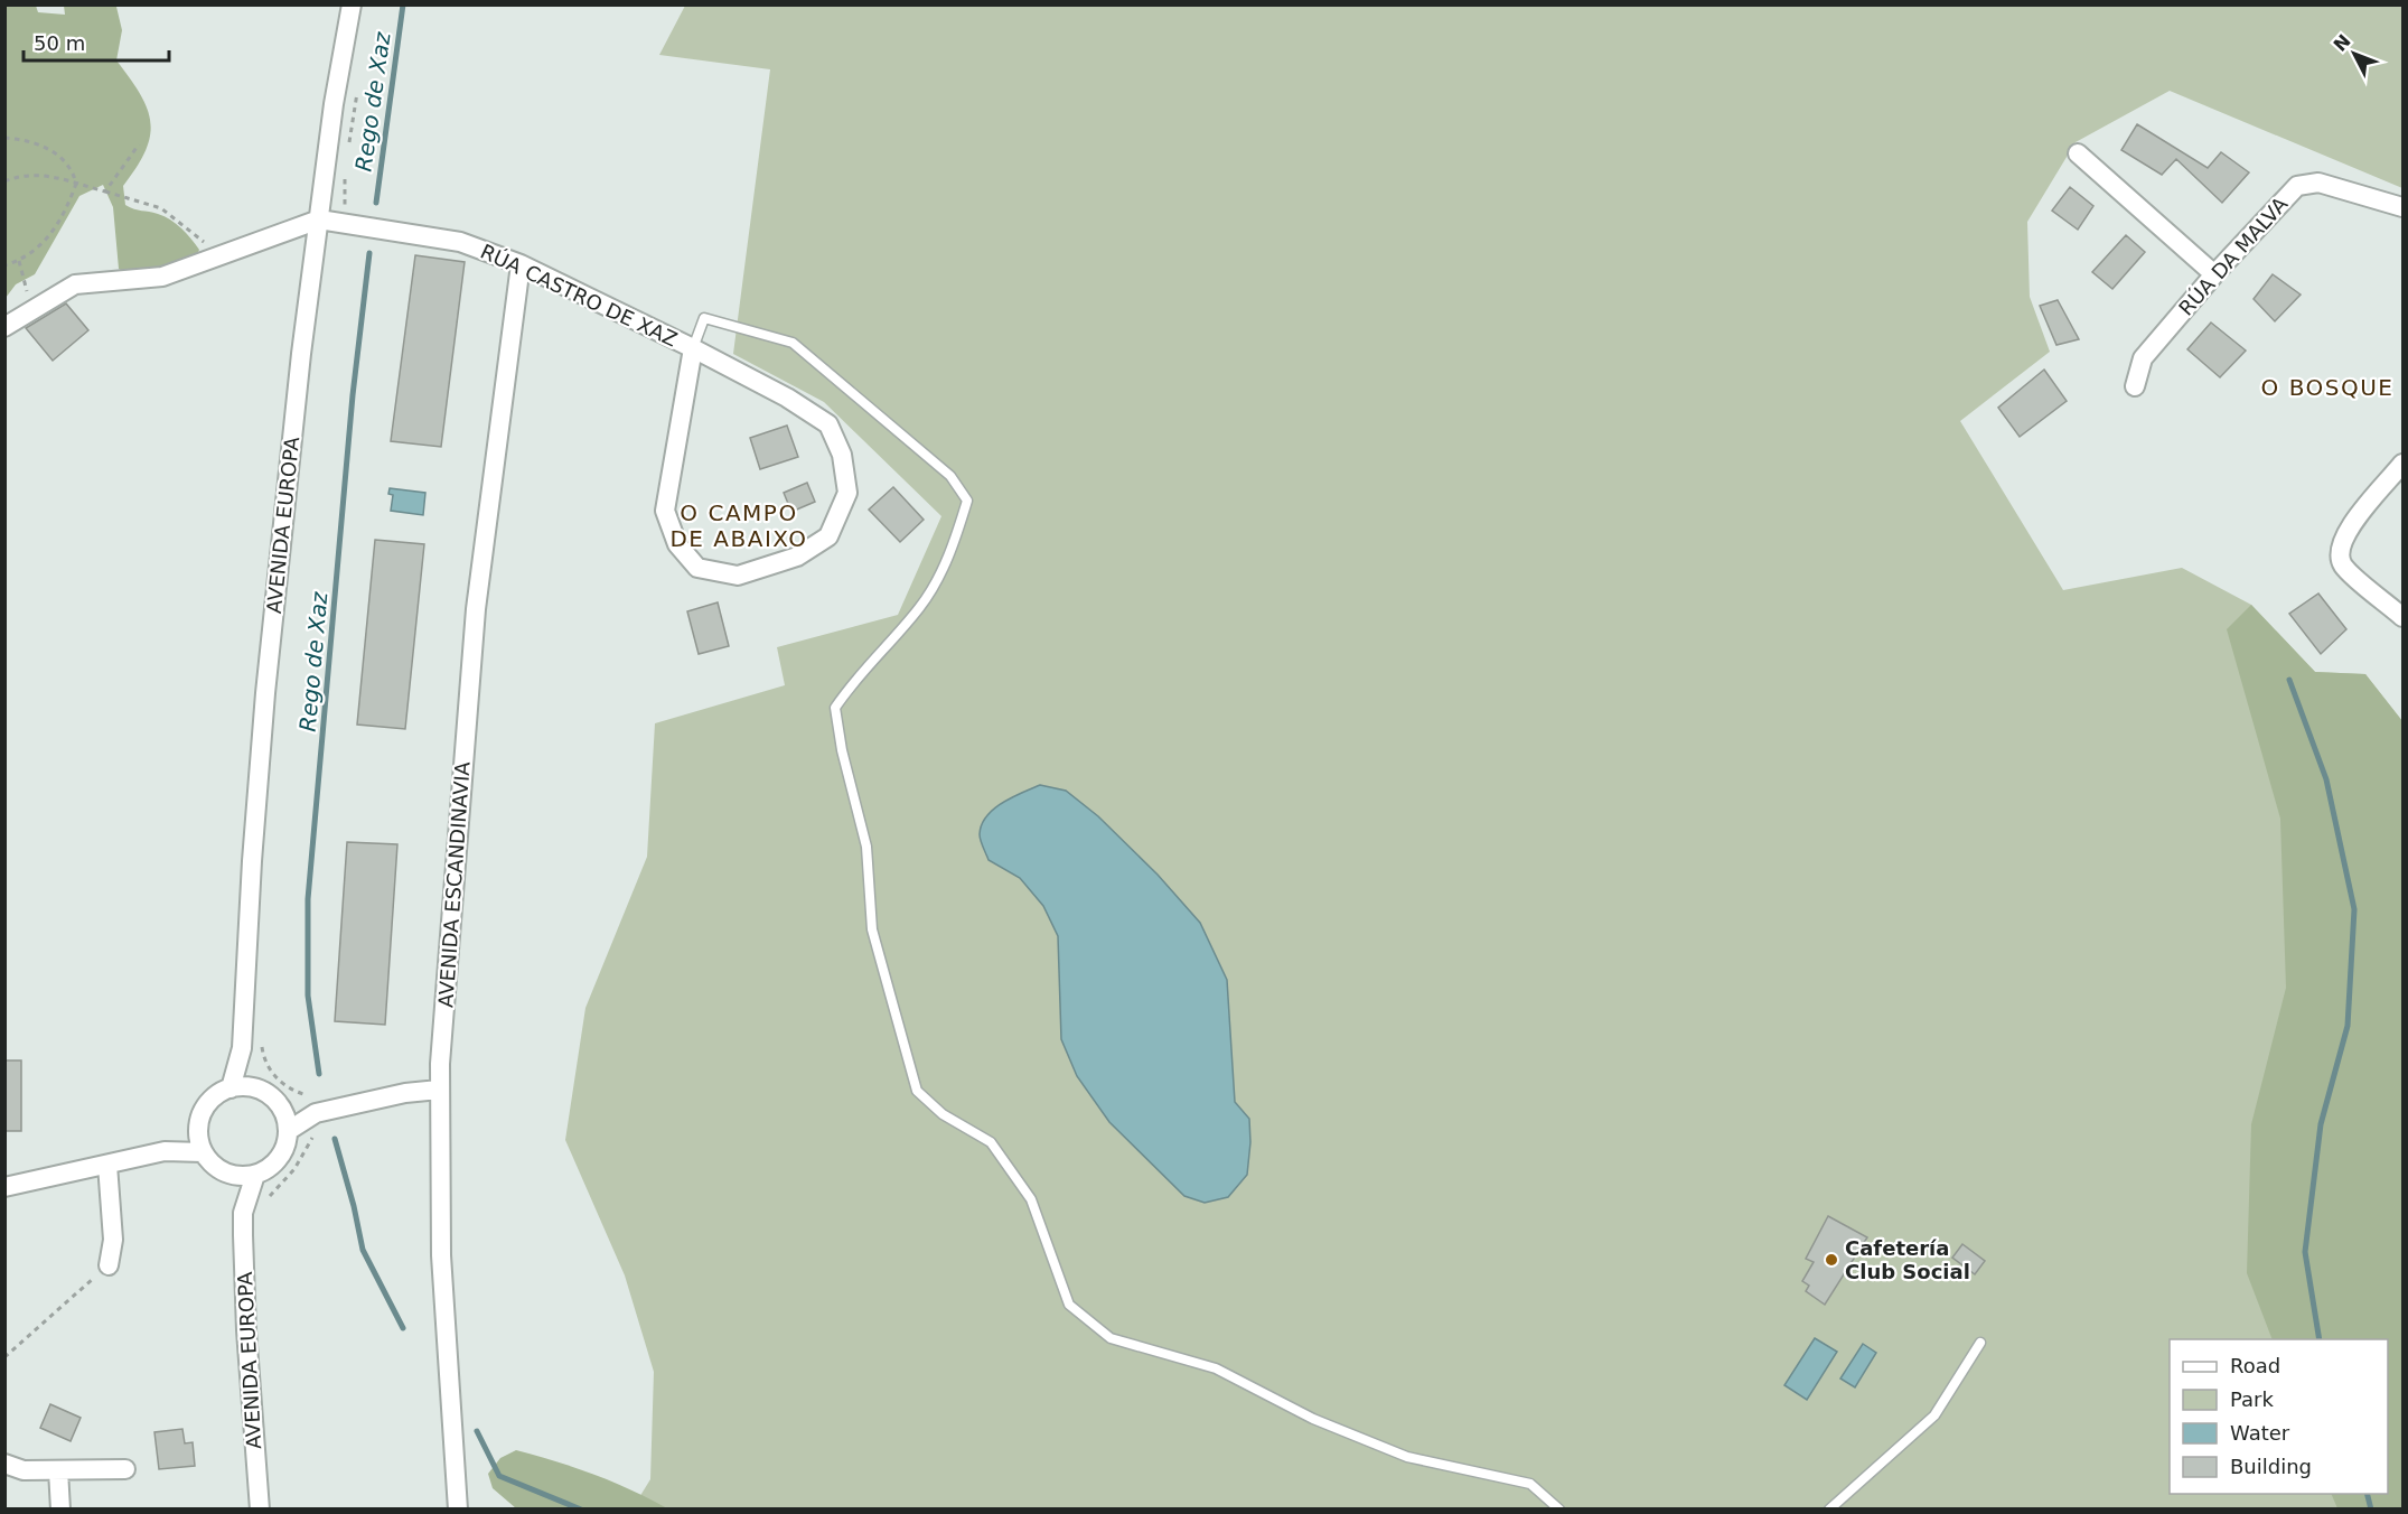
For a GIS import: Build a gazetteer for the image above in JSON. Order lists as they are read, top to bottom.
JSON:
{
  "streets": {
    "street": [
      "RÚA DA MALVA",
      "RÚA CASTRO DE XAZ",
      "AVENIDA EUROPA",
      "AVENIDA ESCANDINAVIA"
    ]
  },
  "crossings": [
    ["RÚA CASTRO DE XAZ", "AVENIDA EUROPA"],
    ["RÚA CASTRO DE XAZ", "AVENIDA ESCANDINAVIA"]
  ],
  "districts": ["O BOSQUE", "O CAMPO DE ABAIXO"],
  "water": ["Rego de Xaz"],
  "places": ["Cafetería Club Social"],
  "legend": [
    "Road",
    "Park",
    "Water",
    "Building"
  ],
  "scale_bar": "50 m",
  "north": "top left"
}
